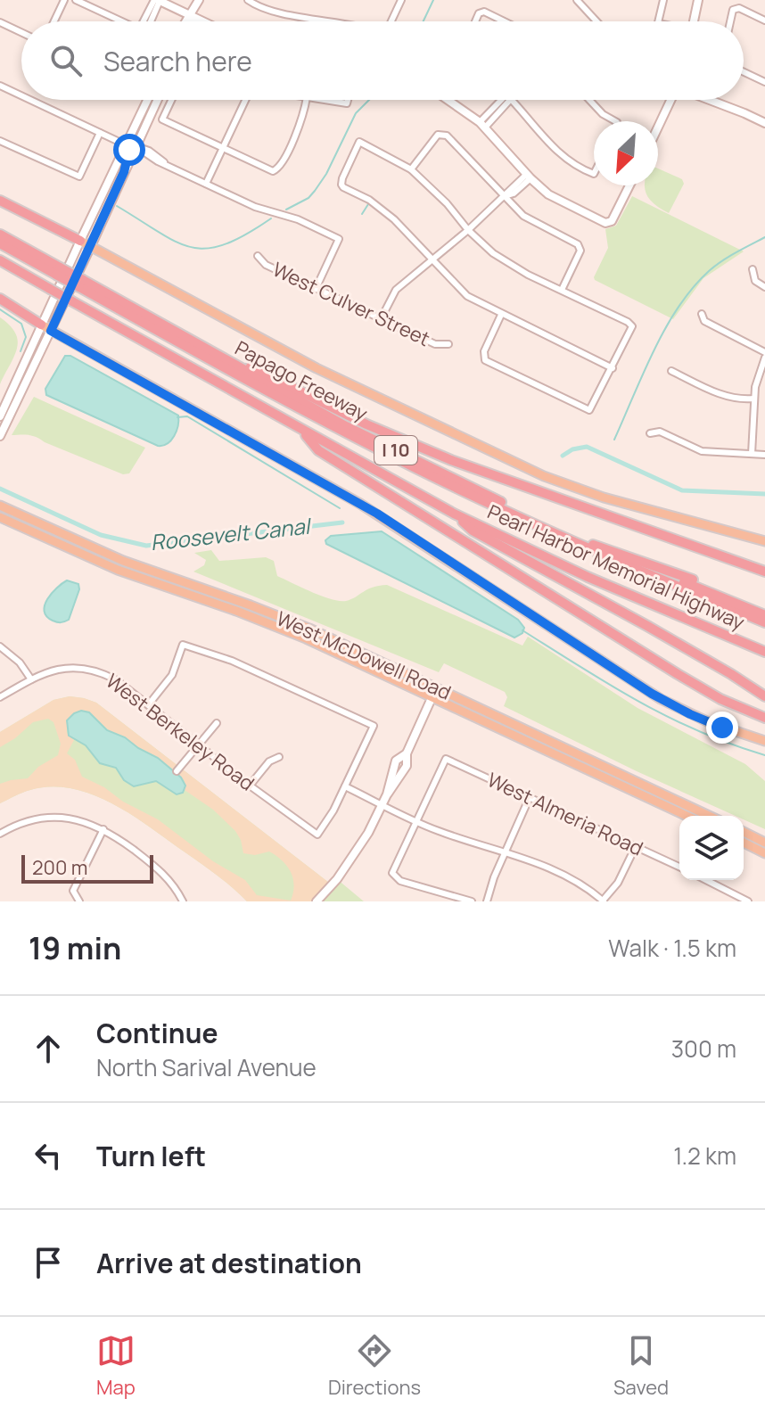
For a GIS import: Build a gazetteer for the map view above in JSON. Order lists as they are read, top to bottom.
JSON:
{
  "streets": {
    "highway": ["Papago Freeway", "I 10", "Pearl Harbor Memorial Highway"],
    "main road": ["West McDowell Road"],
    "street": ["West Culver Street", "West Berkeley Road", "West Almeria Road"]
  },
  "crossings": [
    ["Papago Freeway", "Pearl Harbor Memorial Highway"],
    ["I 10", "Pearl Harbor Memorial Highway"]
  ],
  "water": ["Roosevelt Canal"],
  "scale_bar": "200 m",
  "north": "bottom left",
  "page": {
    "search": "Search here",
    "scale": "200 m",
    "heading": ["19 min", "Walk · 1.5 km"],
    "list": [
      ["Continue", "North Sarival Avenue", "300 m"],
      ["Turn left", "1.2 km"],
      "Arrive at destination"
    ],
    "nav": ["Map", "Directions", "Saved"]
  }
}
